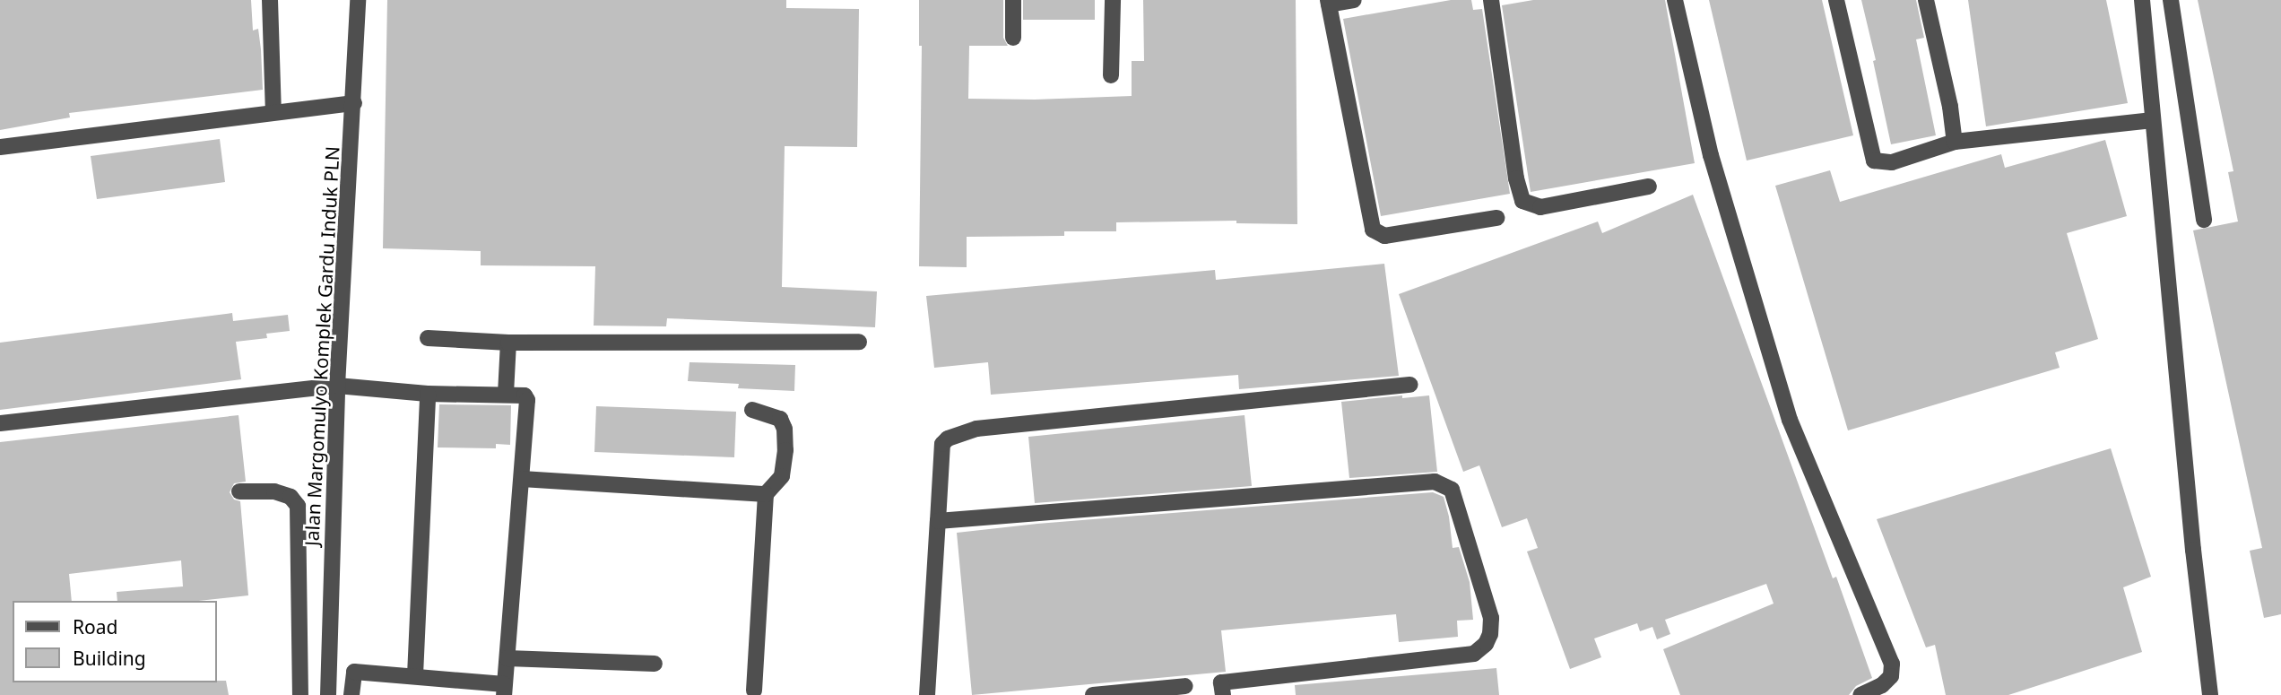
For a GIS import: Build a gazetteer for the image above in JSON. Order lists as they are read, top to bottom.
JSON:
{
  "streets": {
    "lane": ["Jalan Margomulyo Komplek Gardu Induk PLN"]
  },
  "legend": ["Road", "Building"]
}
